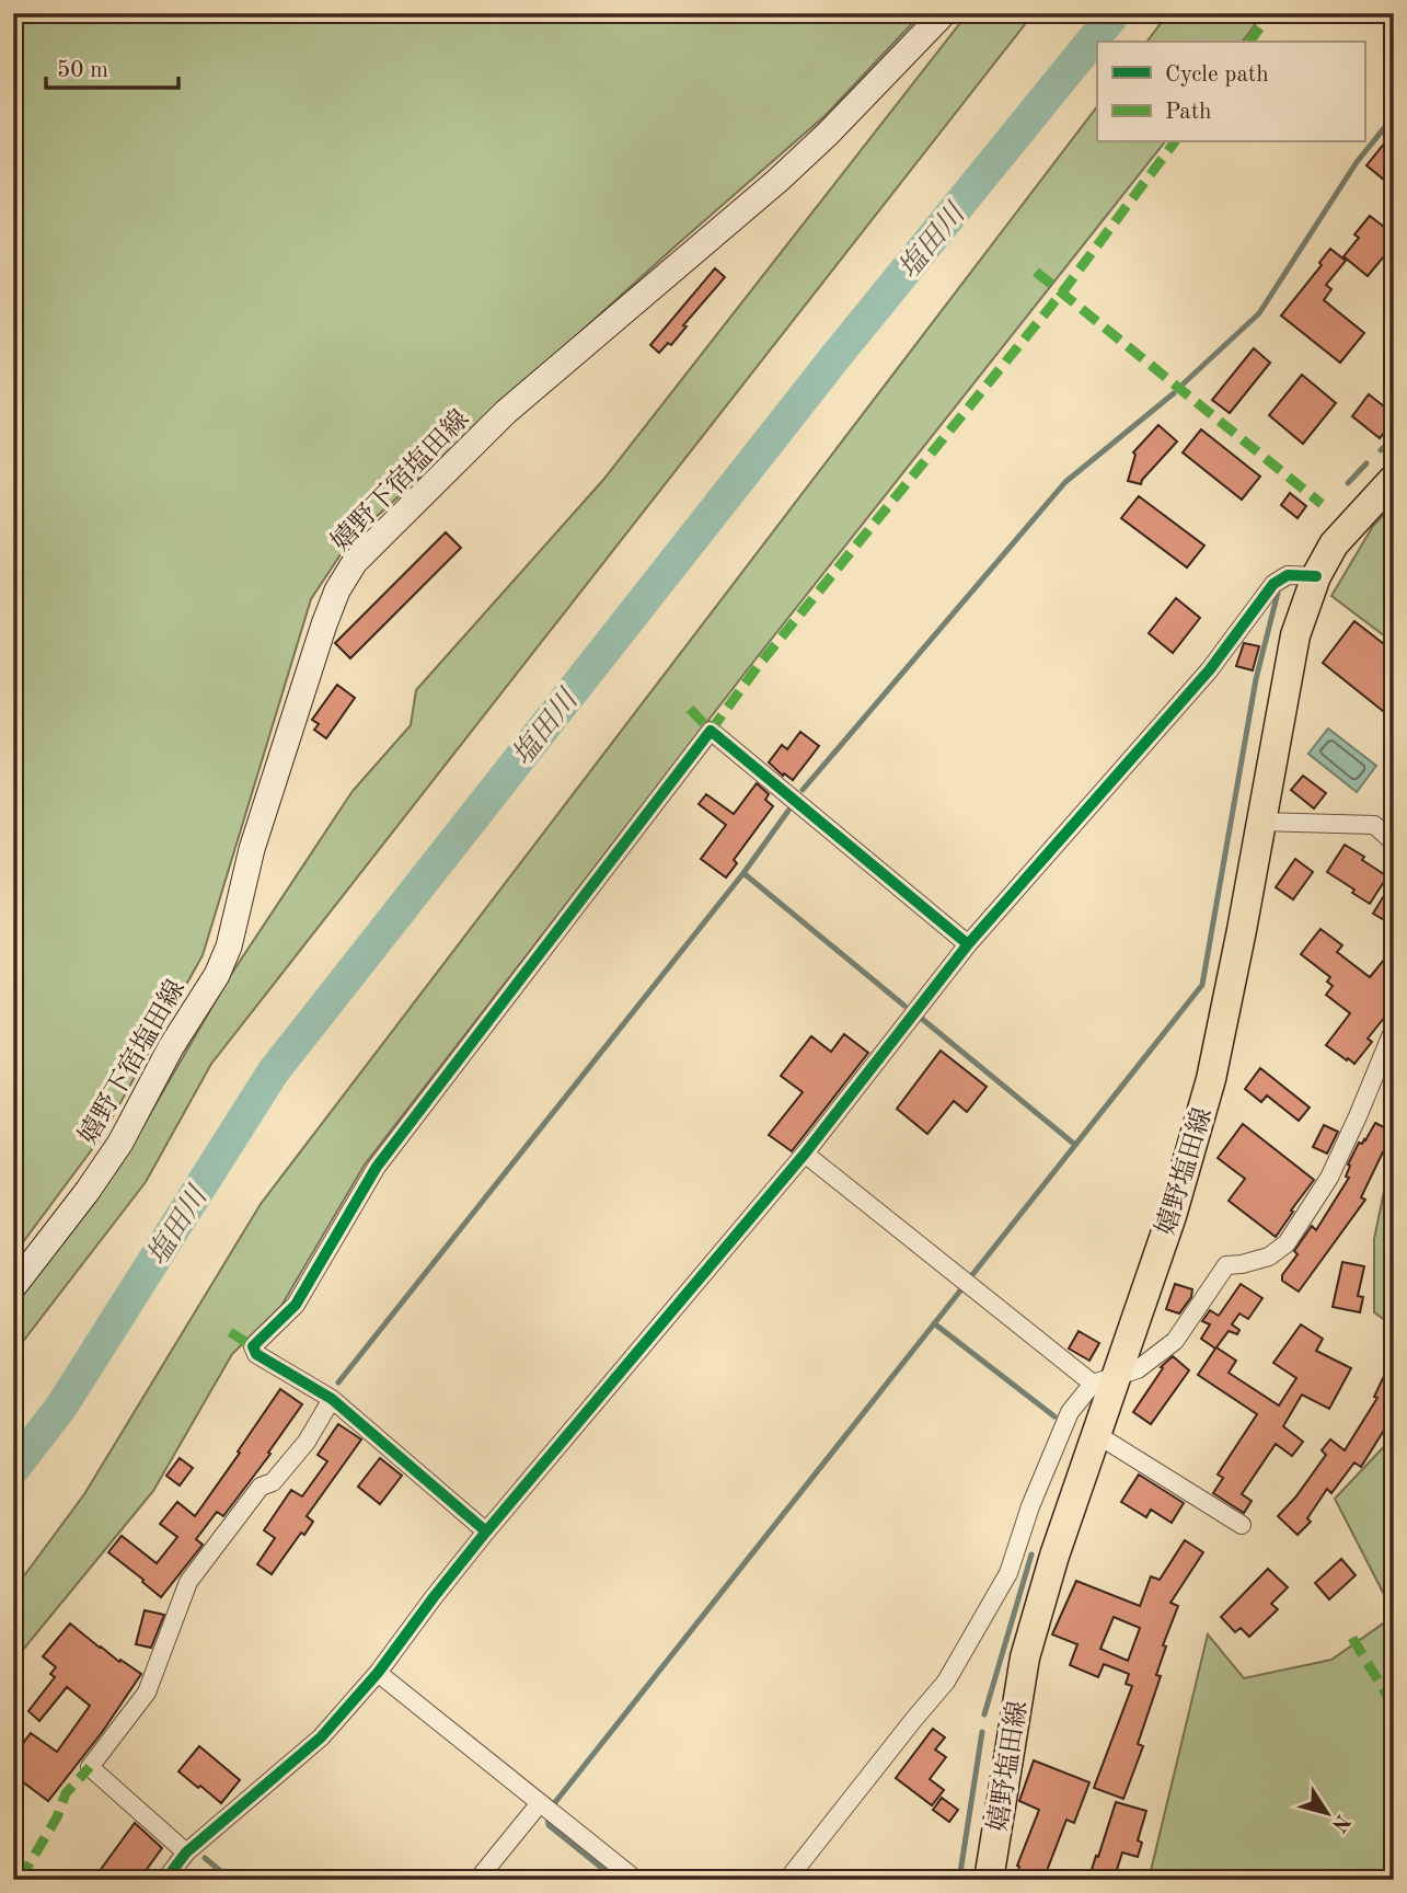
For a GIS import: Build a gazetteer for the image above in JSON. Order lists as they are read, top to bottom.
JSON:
{
  "streets": {
    "main road": ["嬉野下宿塩田線", "嬉野塩田線"]
  },
  "water": ["塩田川"],
  "legend": ["Cycle path", "Path"],
  "scale_bar": "50 m",
  "north": "bottom right"
}
